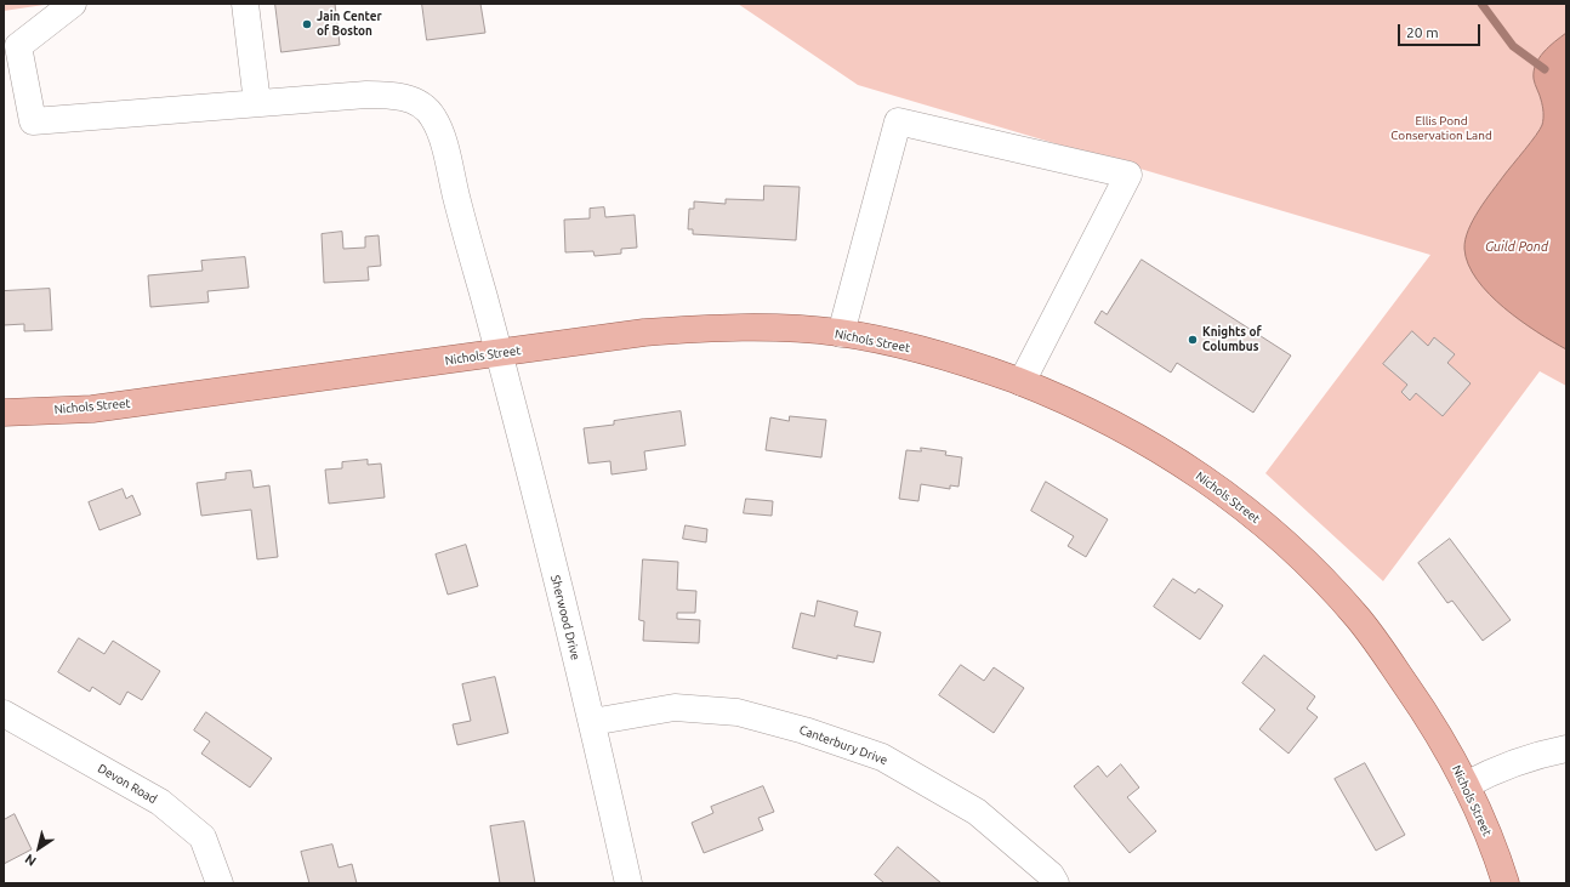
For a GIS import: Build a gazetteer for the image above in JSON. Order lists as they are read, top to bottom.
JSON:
{
  "streets": {
    "main road": ["Nichols Street"],
    "street": ["Sherwood Drive", "Canterbury Drive", "Devon Road"]
  },
  "crossings": [
    ["Nichols Street", "Sherwood Drive"],
    ["Sherwood Drive", "Canterbury Drive"]
  ],
  "water": ["Guild Pond"],
  "parks": ["Ellis Pond Conservation Land"],
  "places": ["Jain Center of Boston", "Knights of Columbus"],
  "scale_bar": "20 m",
  "north": "bottom left"
}
